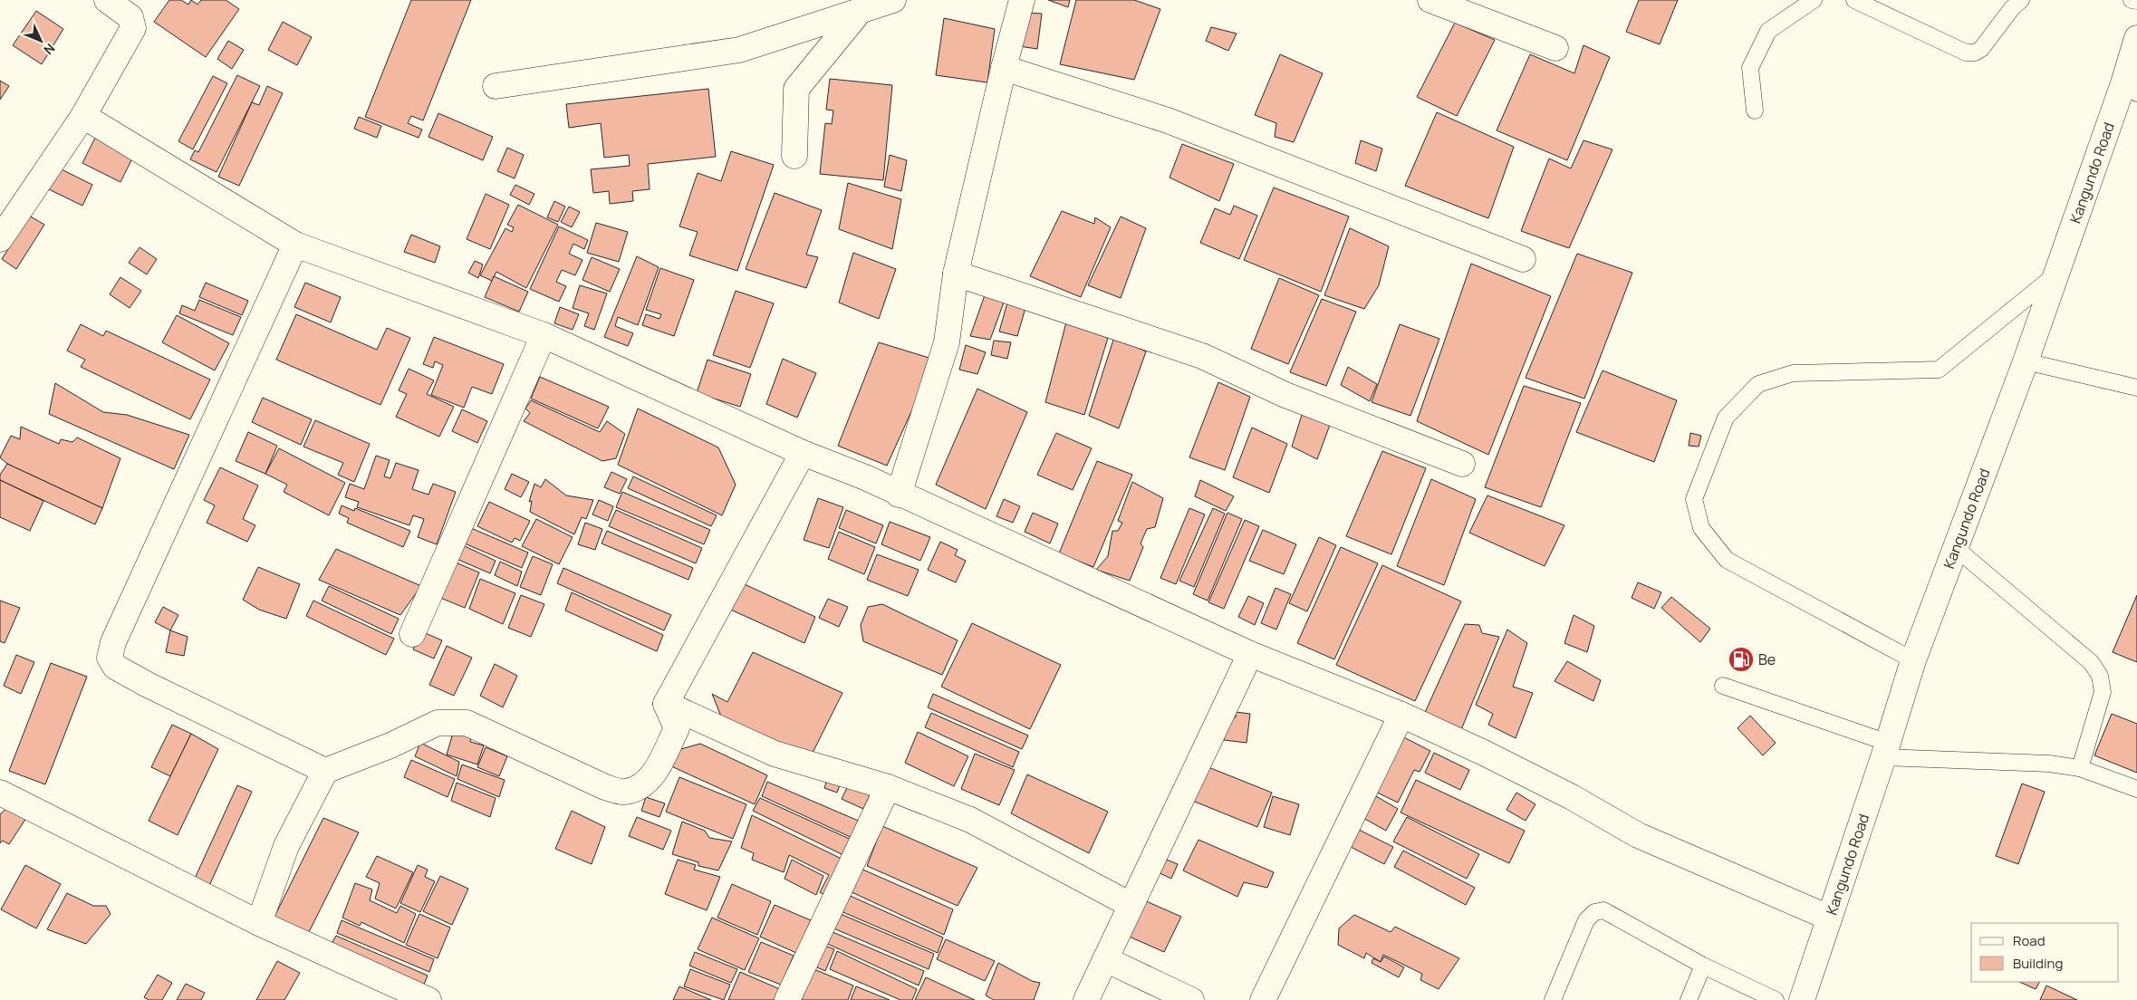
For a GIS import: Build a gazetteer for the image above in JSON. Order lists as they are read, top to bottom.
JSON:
{
  "streets": {
    "main road": ["Kangundo Road"]
  },
  "places": {
    "fuel station": ["Be"]
  },
  "legend": ["Road", "Building"],
  "north": "bottom right"
}
